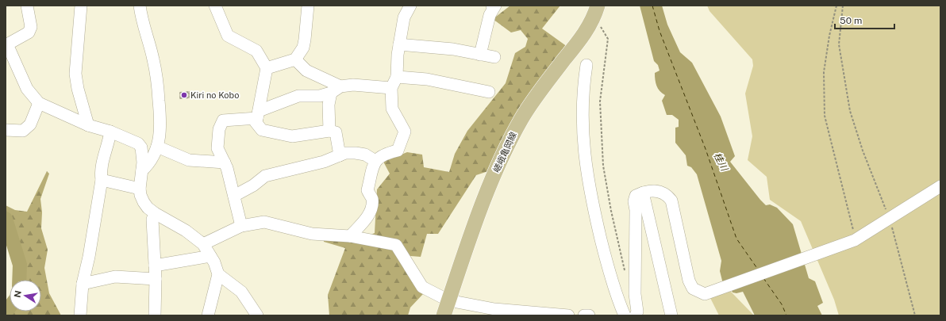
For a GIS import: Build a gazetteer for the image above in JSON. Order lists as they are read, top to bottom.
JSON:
{
  "streets": {
    "main road": ["嵯峨亀岡線"]
  },
  "water": ["桂川"],
  "places": ["Kiri no Kobo"],
  "scale_bar": "50 m",
  "north": "left"
}
